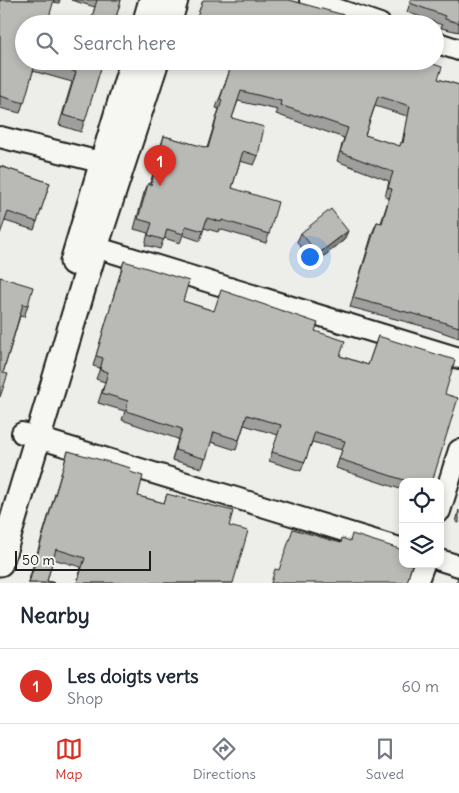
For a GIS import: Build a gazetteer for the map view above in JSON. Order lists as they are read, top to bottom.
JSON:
{
  "scale_bar": "50 m",
  "page": {
    "search": "Search here",
    "pins": "1",
    "scale": "50 m",
    "heading": "Nearby",
    "list": [
      {
        "mark": "1",
        "name": "Les doigts verts",
        "note": "Shop",
        "value": "60 m"
      }
    ],
    "nav": ["Map", "Directions", "Saved"]
  }
}
